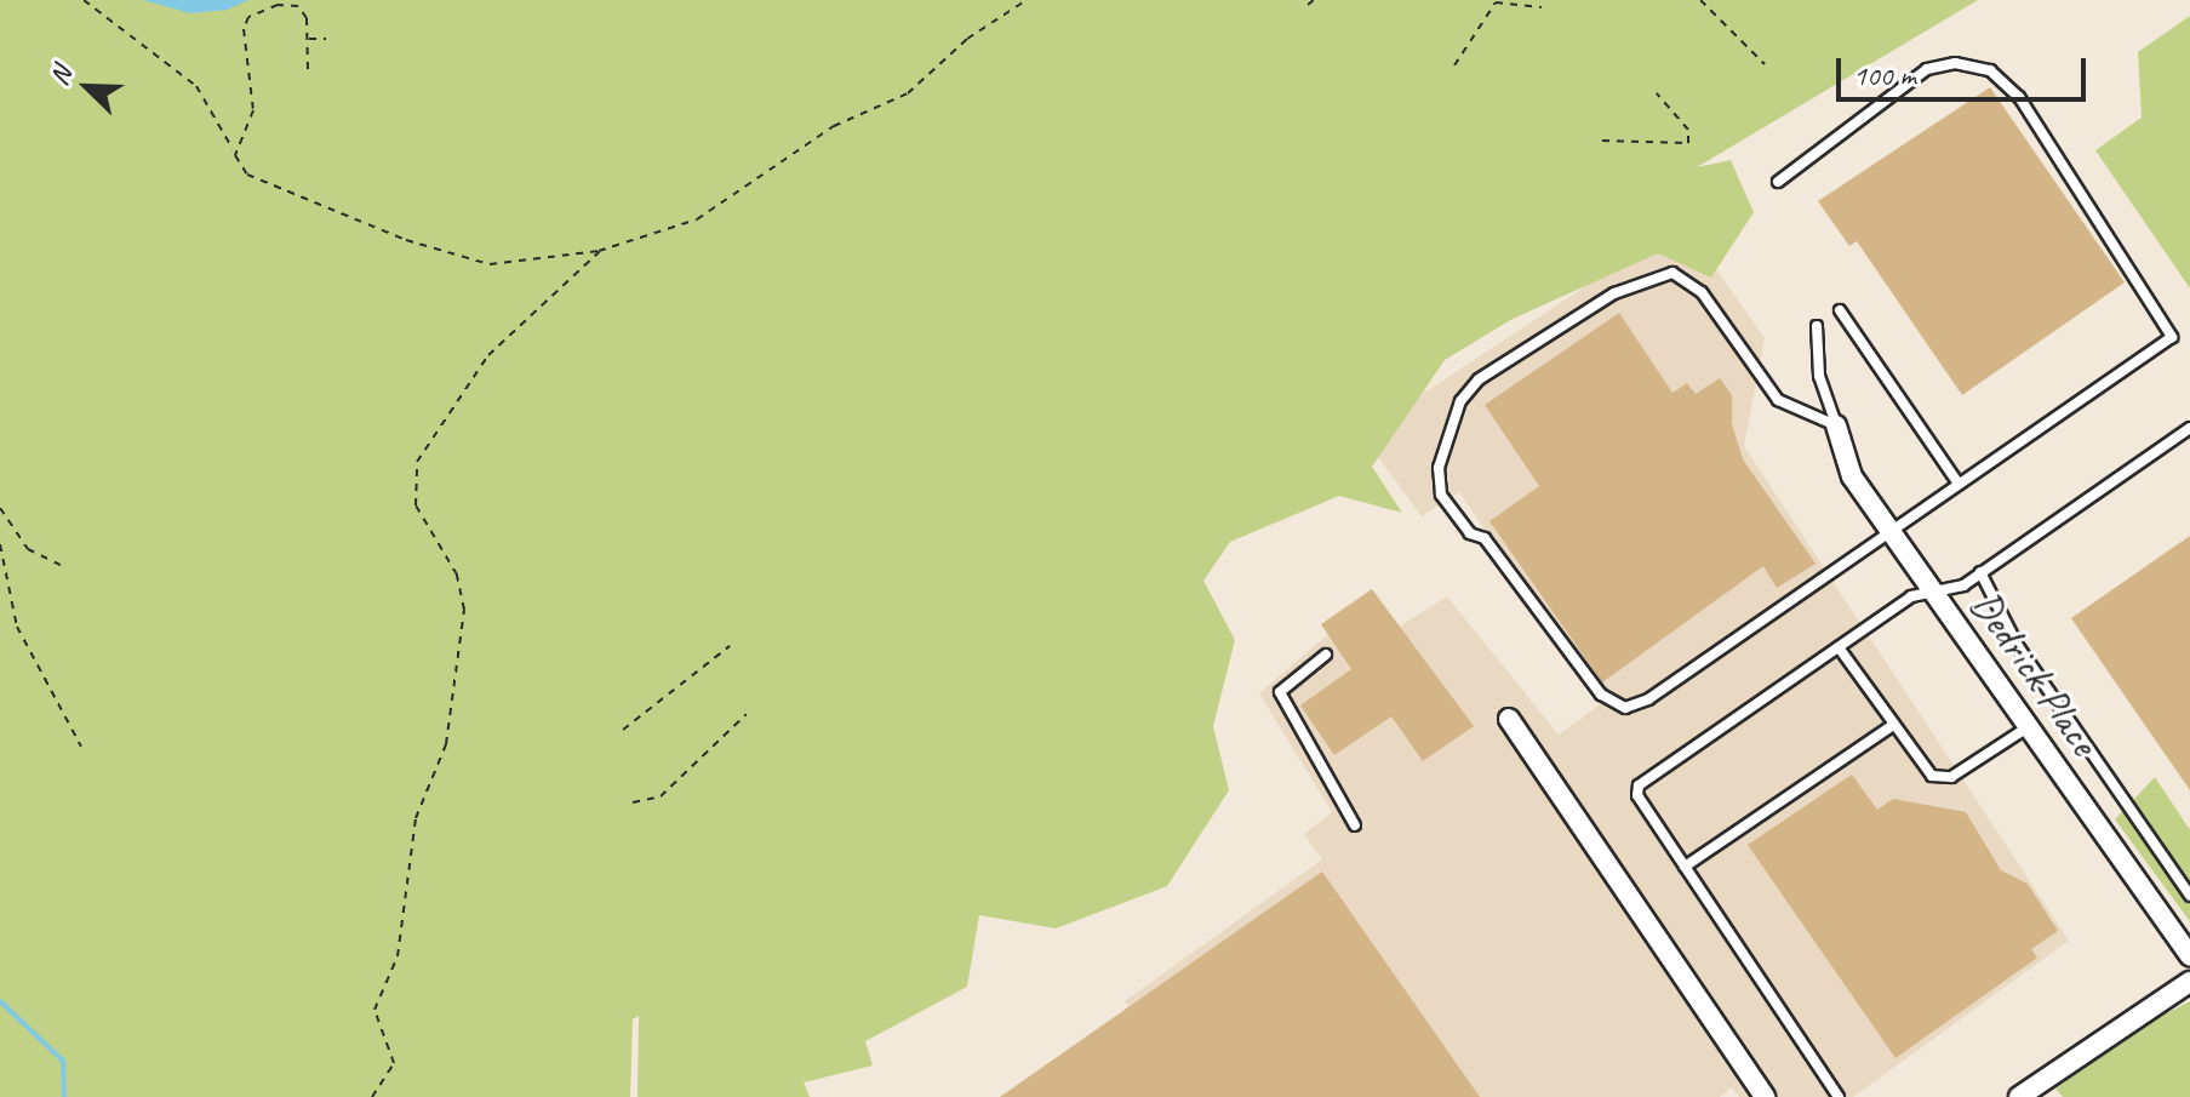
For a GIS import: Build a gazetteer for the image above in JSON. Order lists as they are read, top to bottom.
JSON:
{
  "streets": {
    "street": ["Dedrick Place"]
  },
  "scale_bar": "100 m",
  "north": "top left"
}
